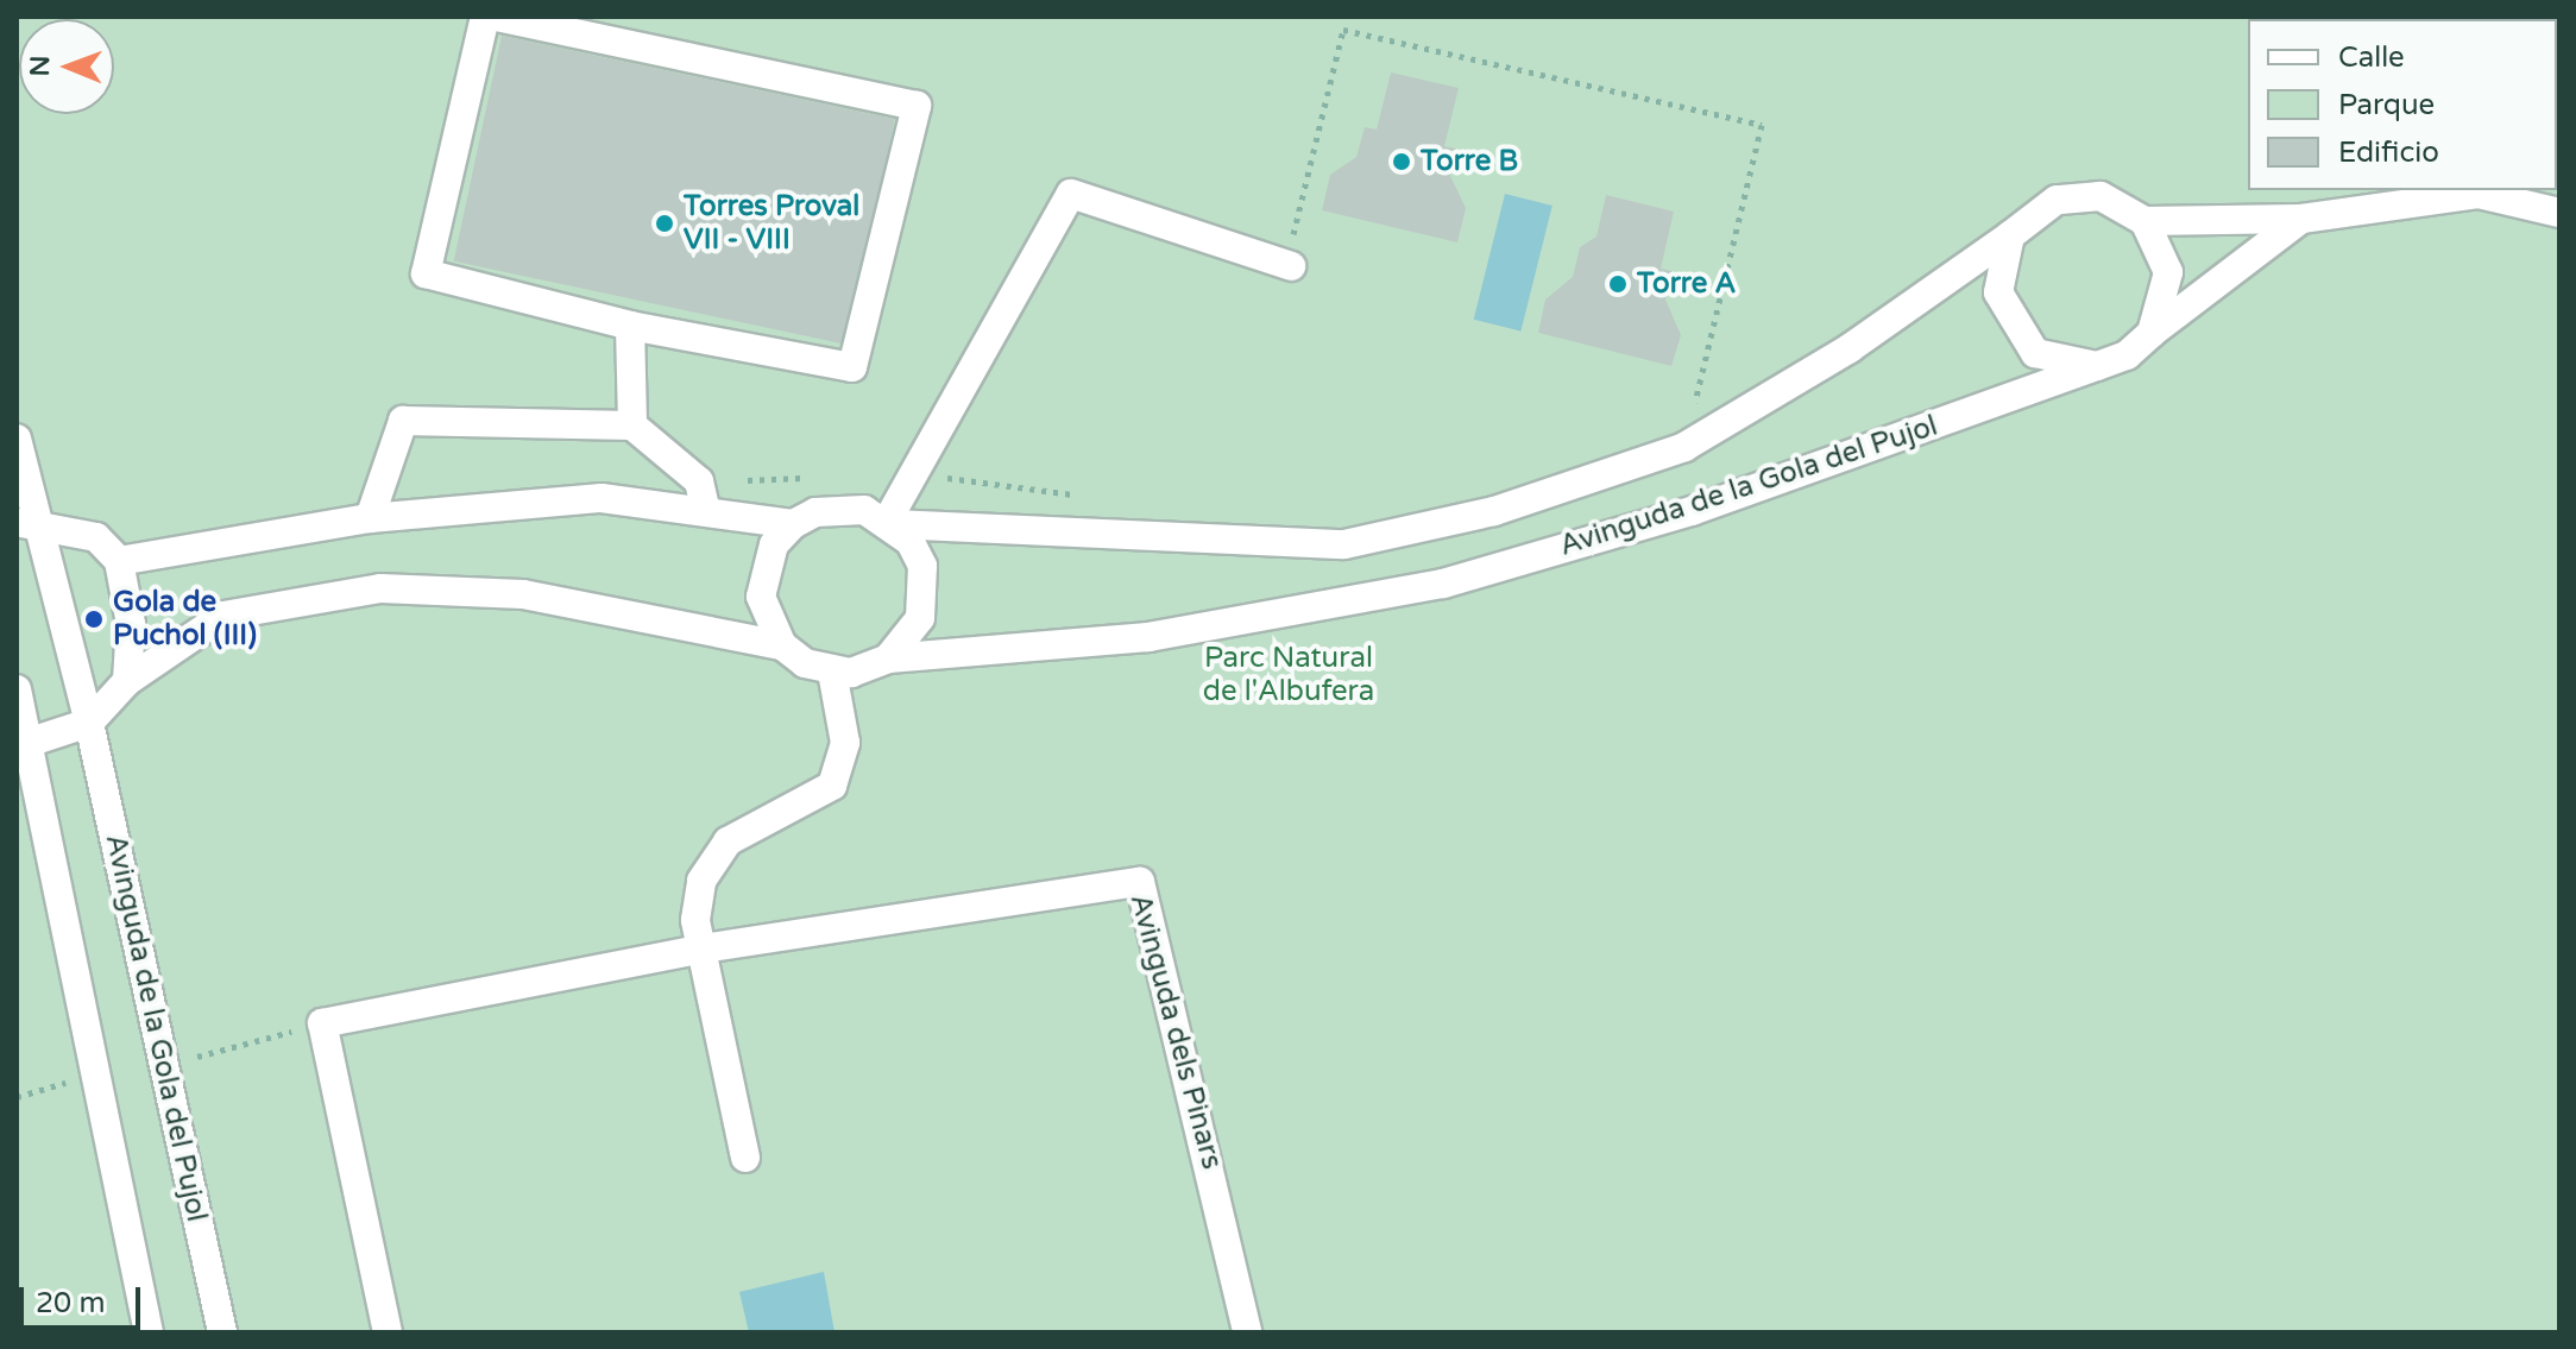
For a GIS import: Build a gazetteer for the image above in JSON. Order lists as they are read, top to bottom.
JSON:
{
  "streets": {
    "street": ["Avinguda de la Gola del Pujol", "Avinguda dels Pinars"]
  },
  "parks": ["Parc Natural de l'Albufera"],
  "places": [
    "Torre B",
    "Torres Proval VII - VIII",
    "Torre A",
    "Gola de Puchol (III)"
  ],
  "legend": ["Calle", "Parque", "Edificio"],
  "scale_bar": "20 m",
  "north": "left"
}
